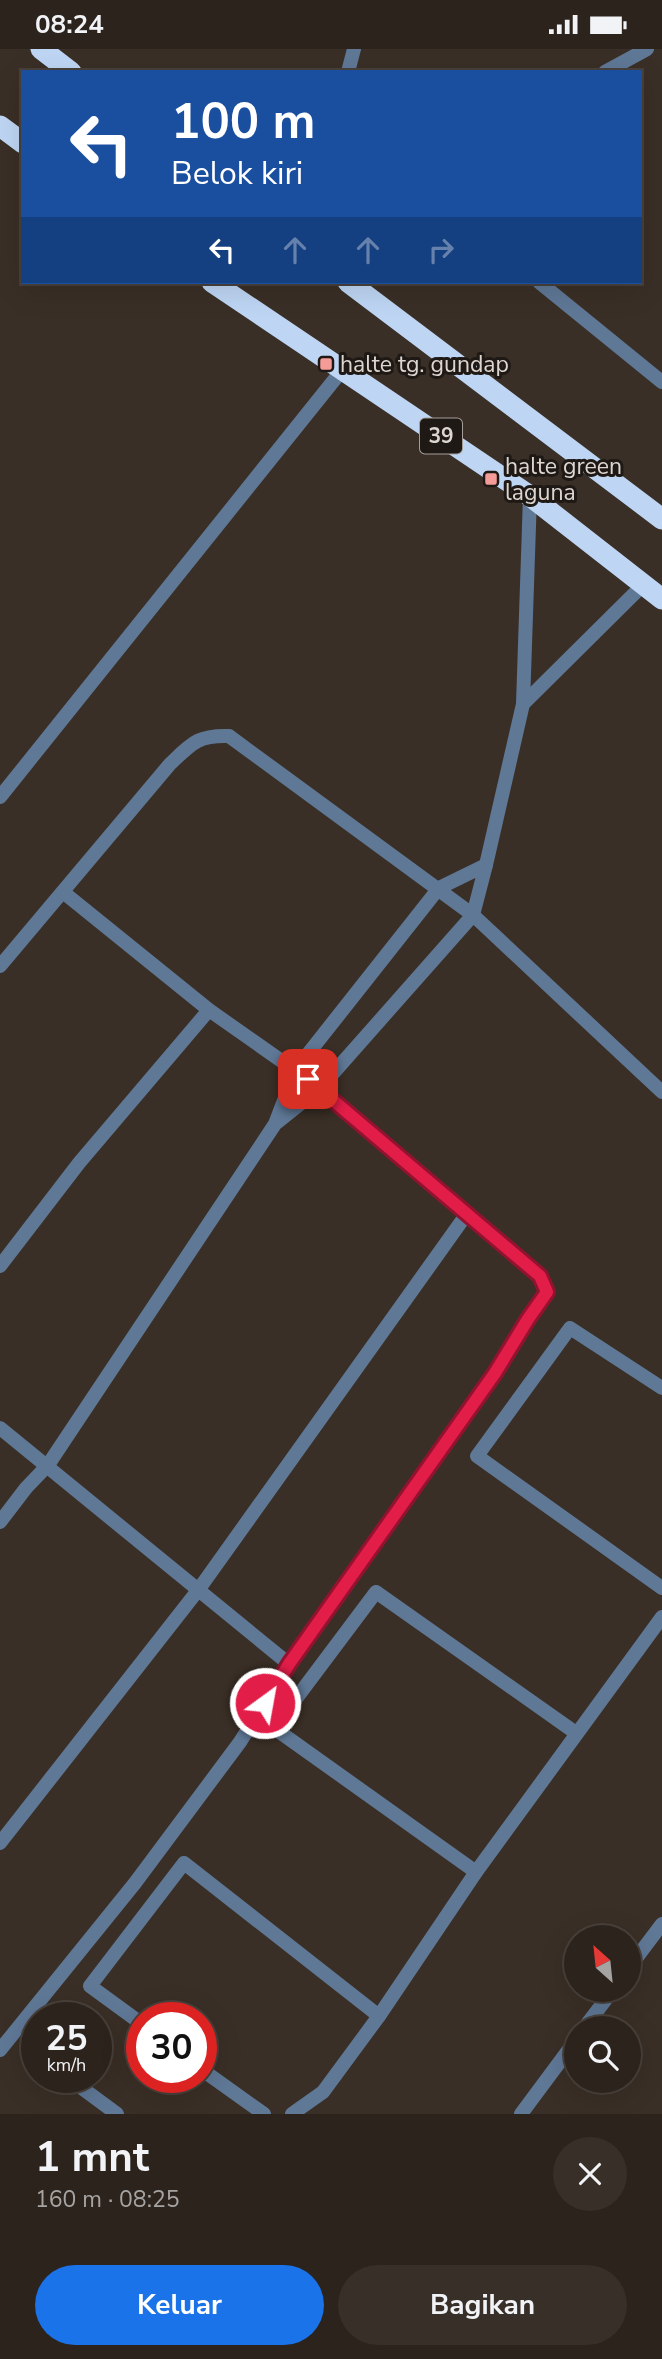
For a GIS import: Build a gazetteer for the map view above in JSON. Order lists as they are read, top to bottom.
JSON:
{
  "streets": {
    "highway": ["39"]
  },
  "places": {
    "transit": ["halte tg. gundap", "halte green laguna"]
  },
  "north": "top left",
  "page": {
    "status": "08:24",
    "turn": ["100 m", "Belok kiri"],
    "speed": "25 km/h",
    "limit": "30",
    "heading": ["1 mnt", "160 m · 08:25"],
    "buttons": ["Keluar", "Bagikan"]
  }
}
